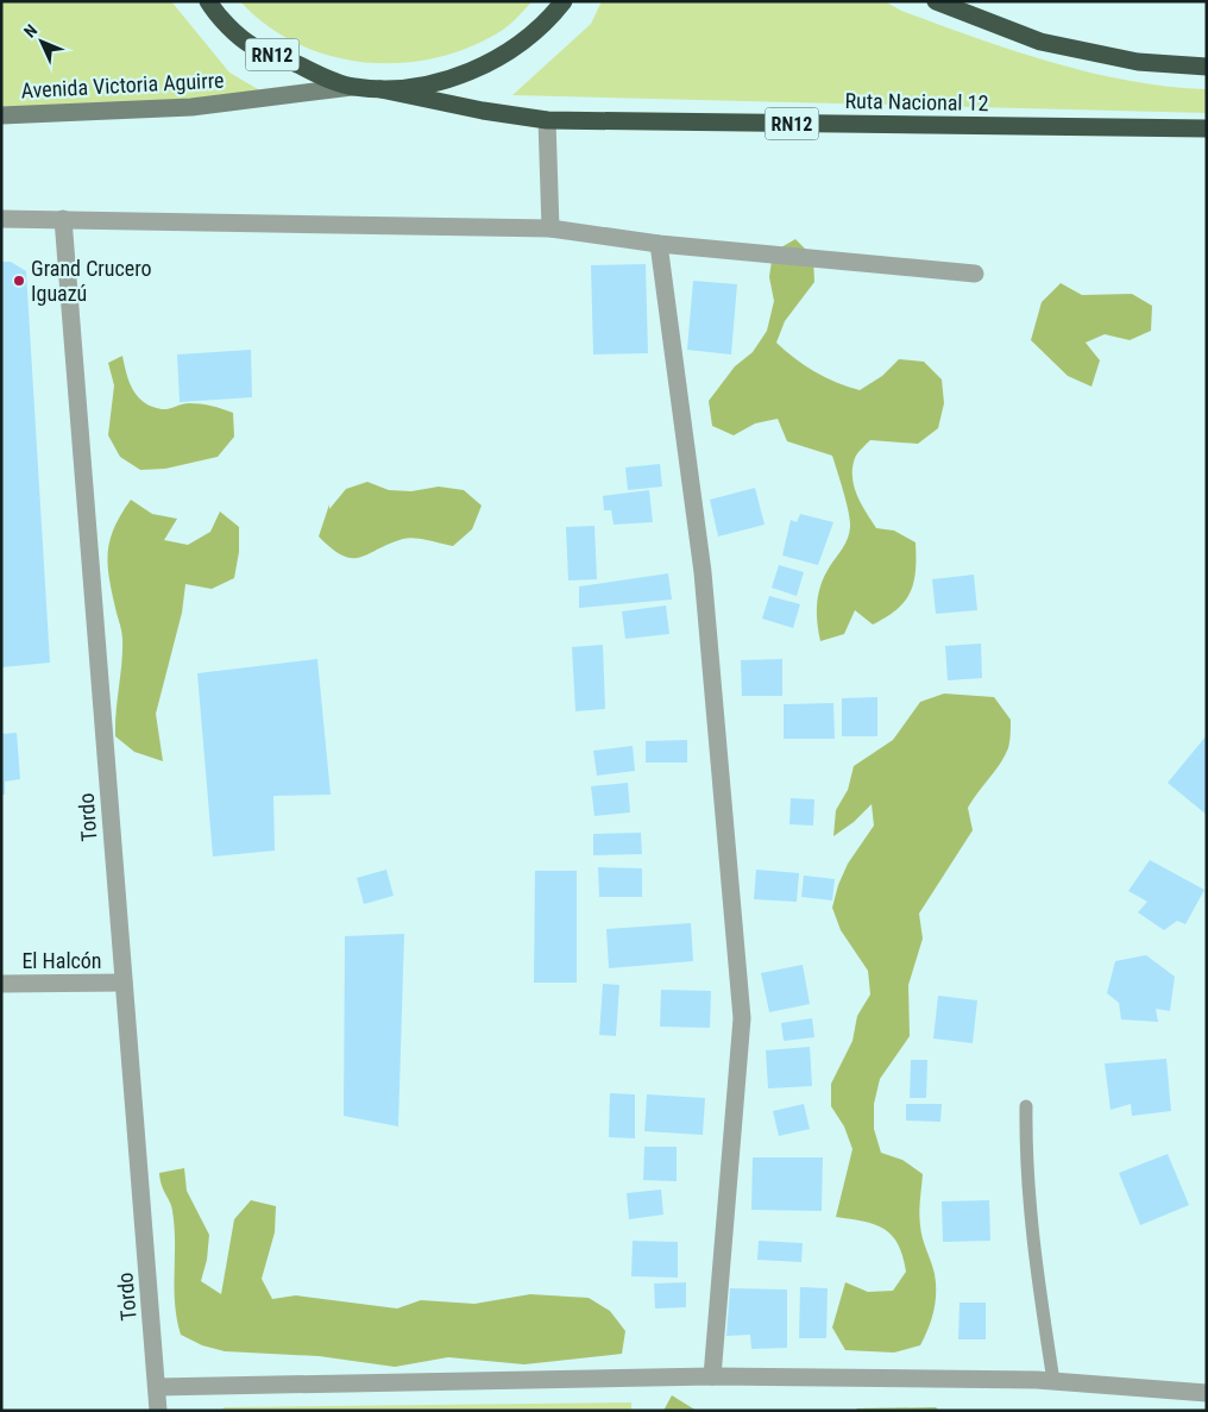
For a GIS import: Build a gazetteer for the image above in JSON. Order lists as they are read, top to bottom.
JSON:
{
  "streets": {
    "highway": ["RN12", "Ruta Nacional 12"],
    "main road": ["Avenida Victoria Aguirre"],
    "street": ["Tordo", "El Halcón"]
  },
  "crossings": [
    ["RN12", "Avenida Victoria Aguirre"],
    ["RN12", "Ruta Nacional 12"],
    ["Tordo", "El Halcón"]
  ],
  "places": ["Grand Crucero Iguazú"],
  "north": "top left"
}
